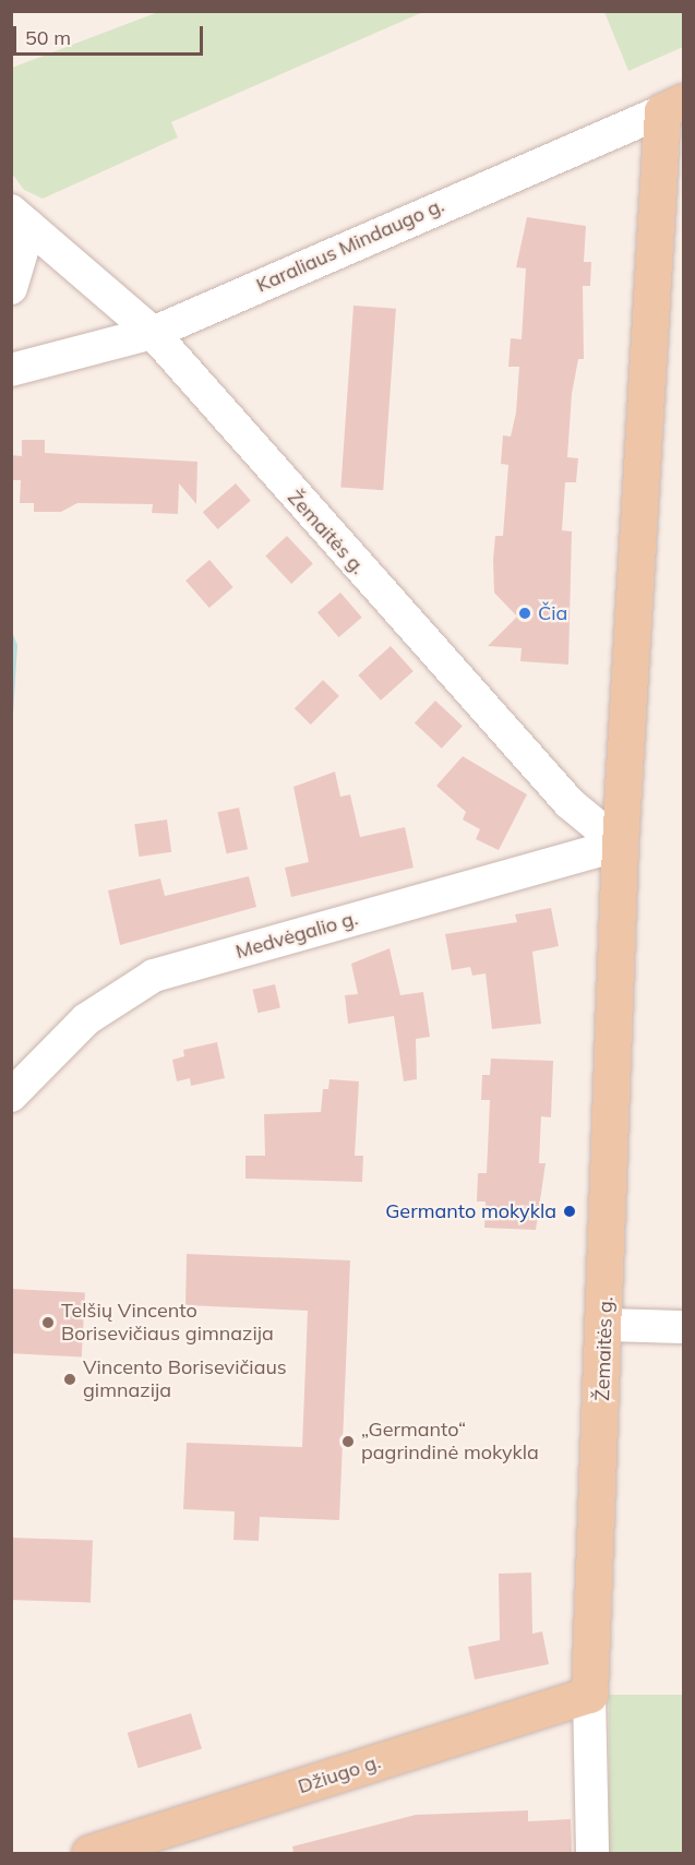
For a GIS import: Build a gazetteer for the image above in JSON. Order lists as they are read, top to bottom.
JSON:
{
  "streets": {
    "main road": ["Žemaitės g.", "Džiugo g."],
    "street": ["Karaliaus Mindaugo g.", "Medvėgalio g."]
  },
  "crossings": [
    ["Karaliaus Mindaugo g.", "Žemaitės g."],
    ["Žemaitės g.", "Medvėgalio g."],
    ["Žemaitės g.", "Džiugo g."]
  ],
  "places": [
    "Čia",
    "Germanto mokykla",
    "Telšių Vincento Borisevičiaus gimnazija",
    "Vincento Borisevičiaus gimnazija",
    "„Germanto“ pagrindinė mokykla"
  ],
  "scale_bar": "50 m"
}
